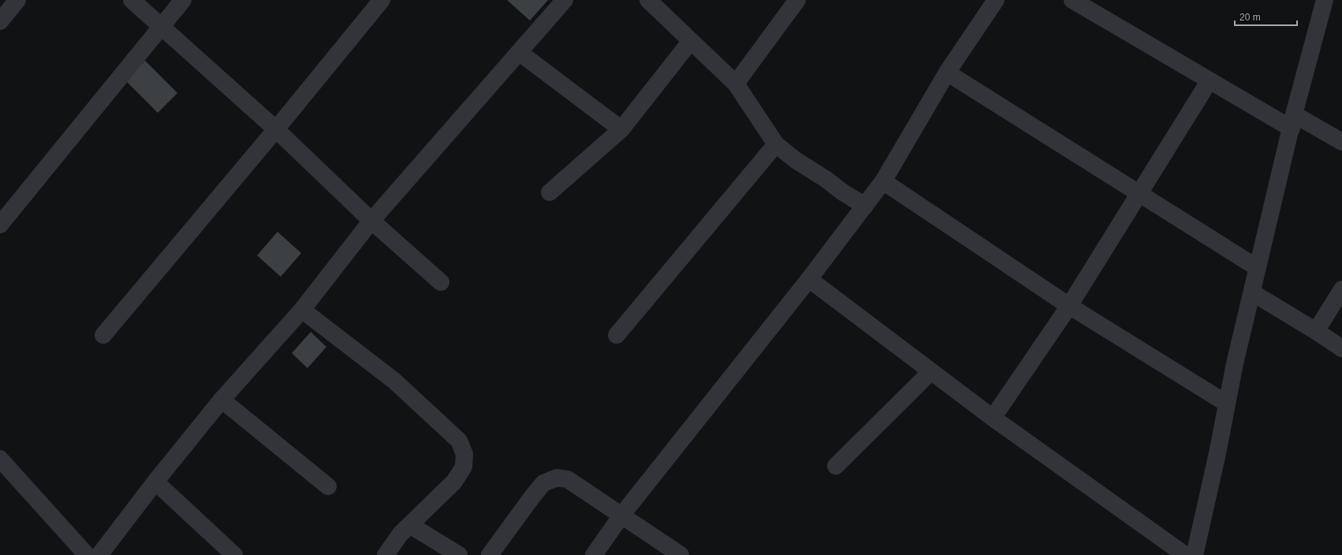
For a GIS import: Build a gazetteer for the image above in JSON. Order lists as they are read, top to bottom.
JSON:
{
  "scale_bar": "20 m"
}
